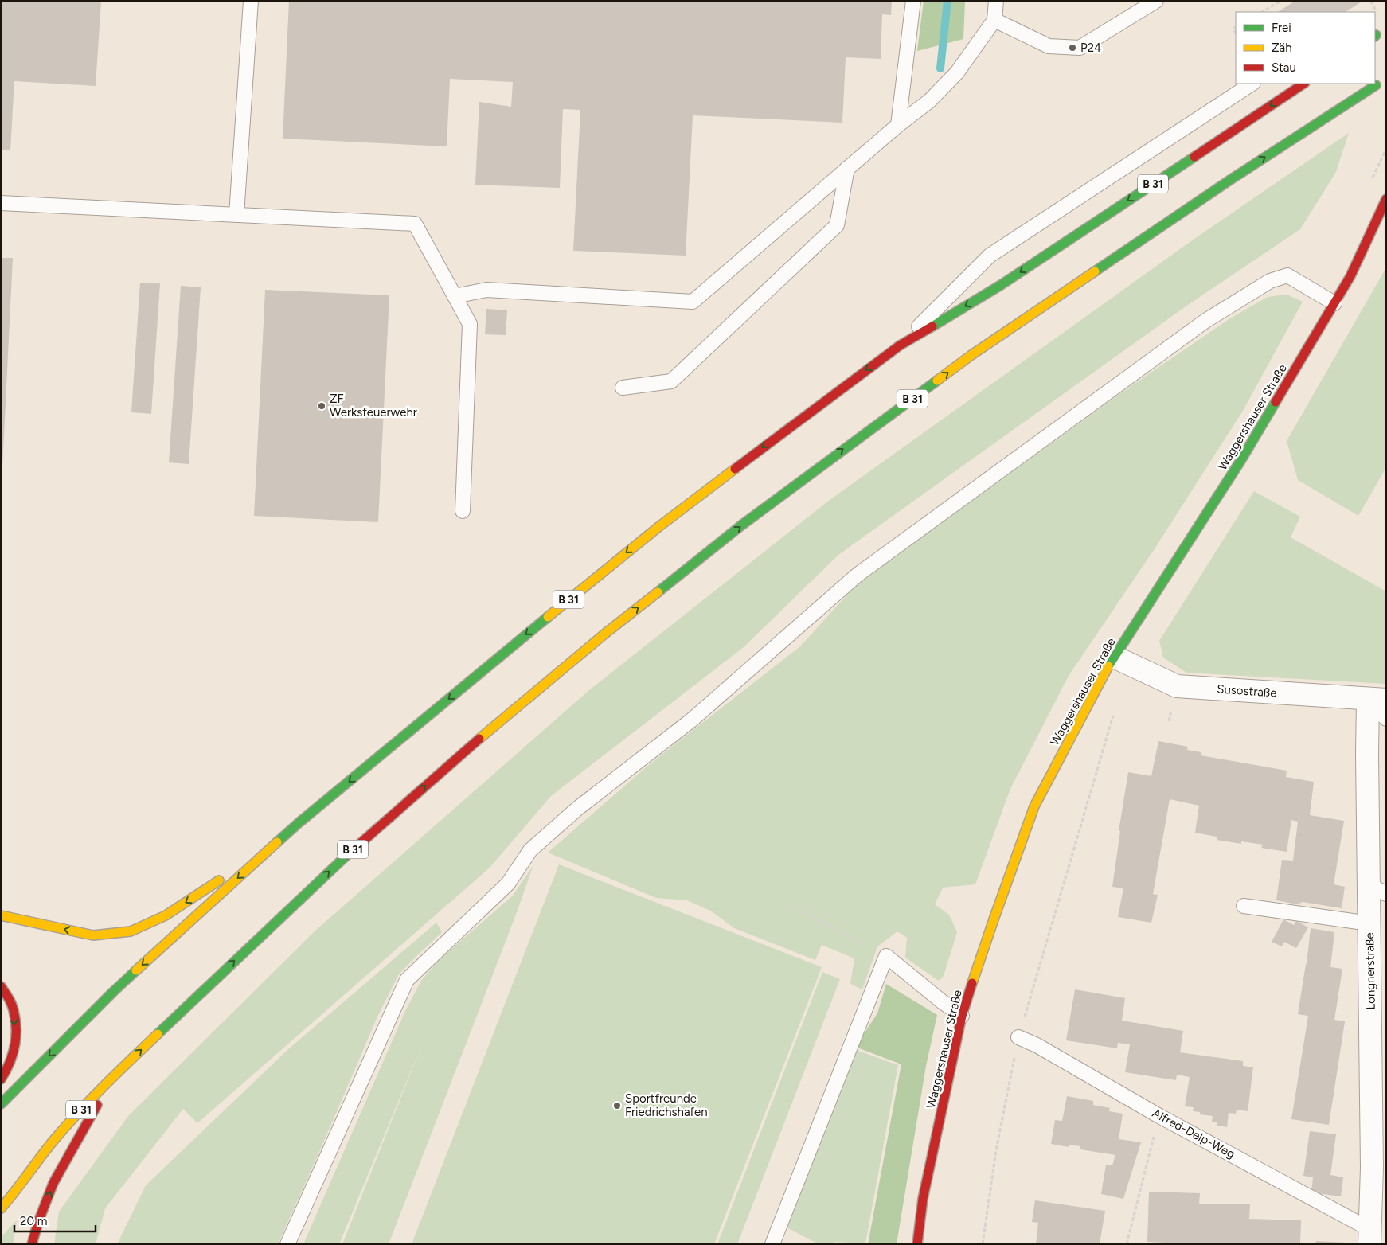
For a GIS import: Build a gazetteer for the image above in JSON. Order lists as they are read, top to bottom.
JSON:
{
  "streets": {
    "main road": ["B 31", "Waggershauser Straße"],
    "street": ["Susostraße", "Longnerstraße"],
    "lane": ["Alfred-Delp-Weg"]
  },
  "crossings": [
    ["Waggershauser Straße", "Susostraße"],
    ["Susostraße", "Longnerstraße"],
    ["Longnerstraße", "Alfred-Delp-Weg"]
  ],
  "places": ["P24", "ZF Werksfeuerwehr", "Sportfreunde Friedrichshafen"],
  "legend": ["Frei", "Zäh", "Stau"],
  "scale_bar": "20 m"
}
